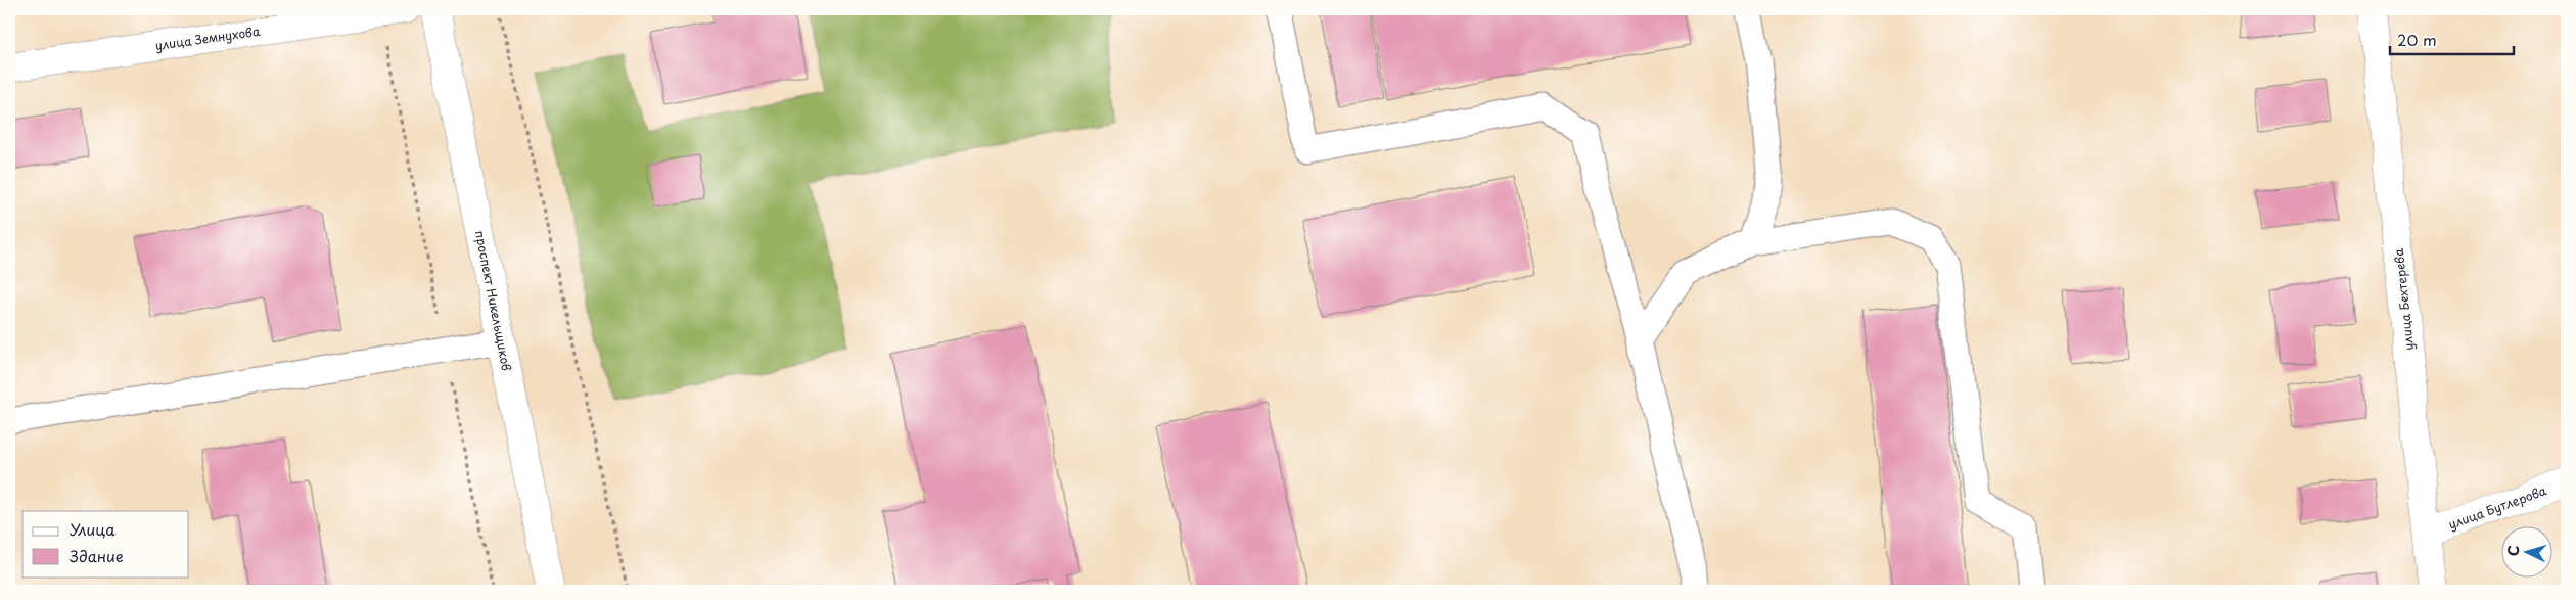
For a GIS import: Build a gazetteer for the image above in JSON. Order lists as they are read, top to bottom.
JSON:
{
  "streets": {
    "street": [
      "улица Земнухова",
      "улица Бехтерева",
      "проспект Никельщиков",
      "улица Бутлерова"
    ]
  },
  "crossings": [
    ["улица Бехтерева", "улица Бутлерова"]
  ],
  "legend": ["Улица", "Здание"],
  "scale_bar": "20 m",
  "north": "left"
}
